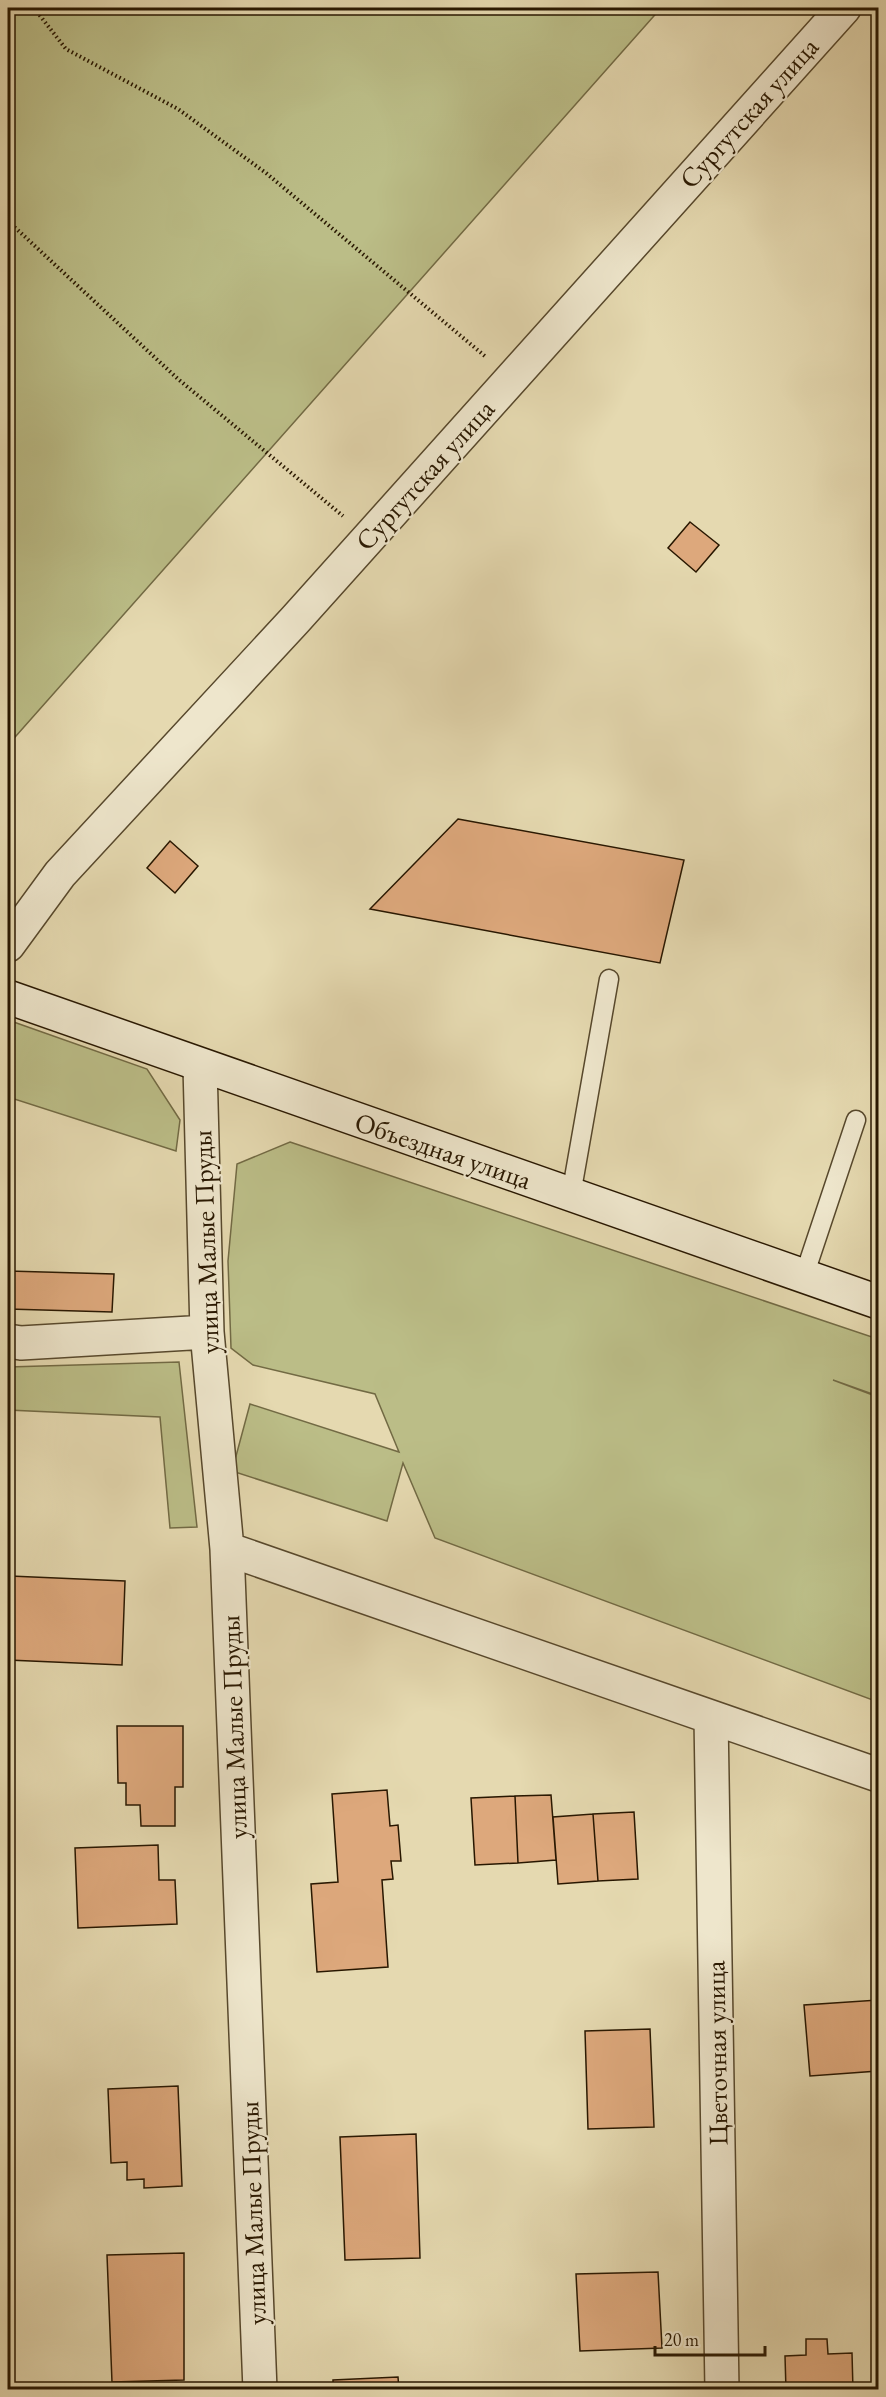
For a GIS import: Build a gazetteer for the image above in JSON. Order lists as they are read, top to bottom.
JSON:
{
  "streets": {
    "street": [
      "Сургутская улица",
      "Объездная улица",
      "улица Малые Пруды",
      "Цветочная улица"
    ]
  },
  "crossings": [
    ["Объездная улица", "улица Малые Пруды"]
  ],
  "scale_bar": "20 m"
}
